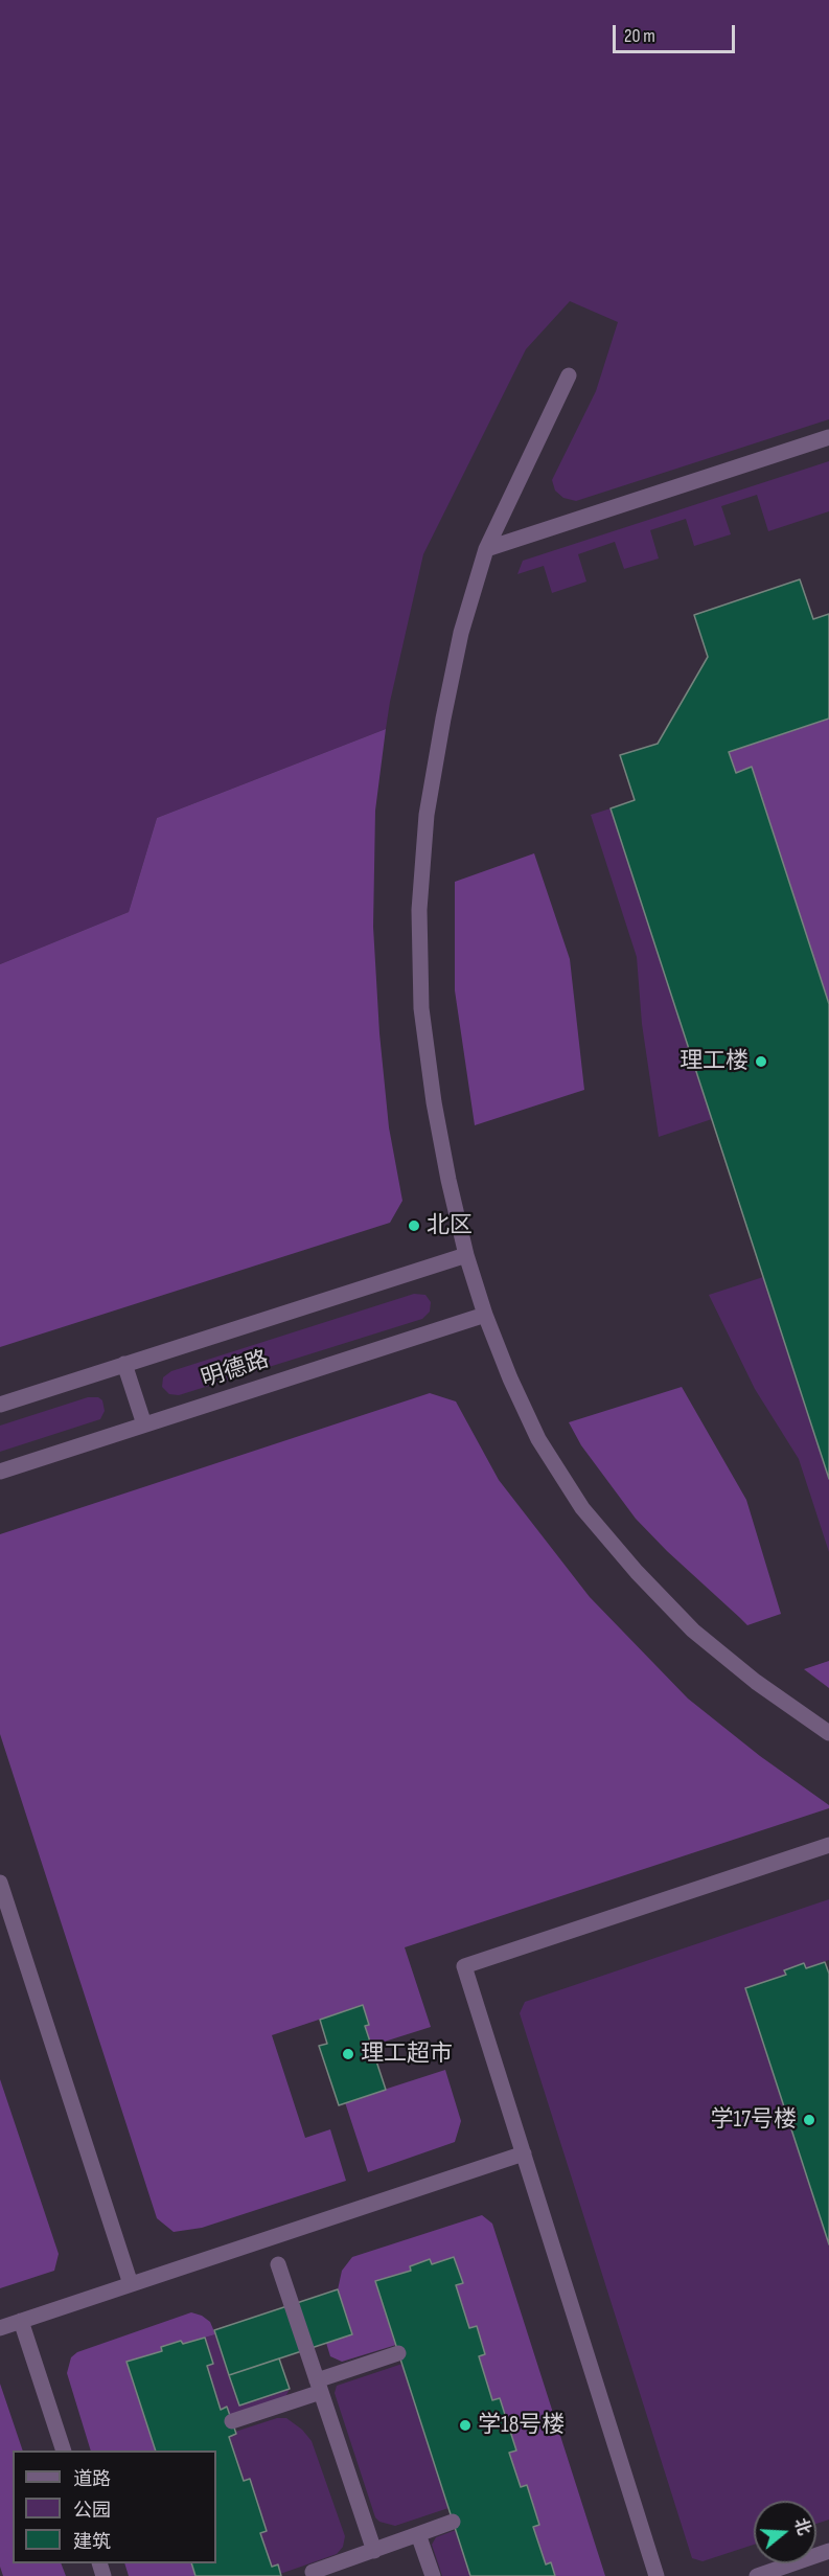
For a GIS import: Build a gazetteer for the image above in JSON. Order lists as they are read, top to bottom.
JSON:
{
  "streets": {
    "lane": ["明德路"]
  },
  "places": [
    "理工楼",
    "北区",
    "理工超市",
    "学17号楼",
    "学18号楼"
  ],
  "legend": ["道路", "公园", "建筑"],
  "scale_bar": "20 m",
  "north": "right"
}
